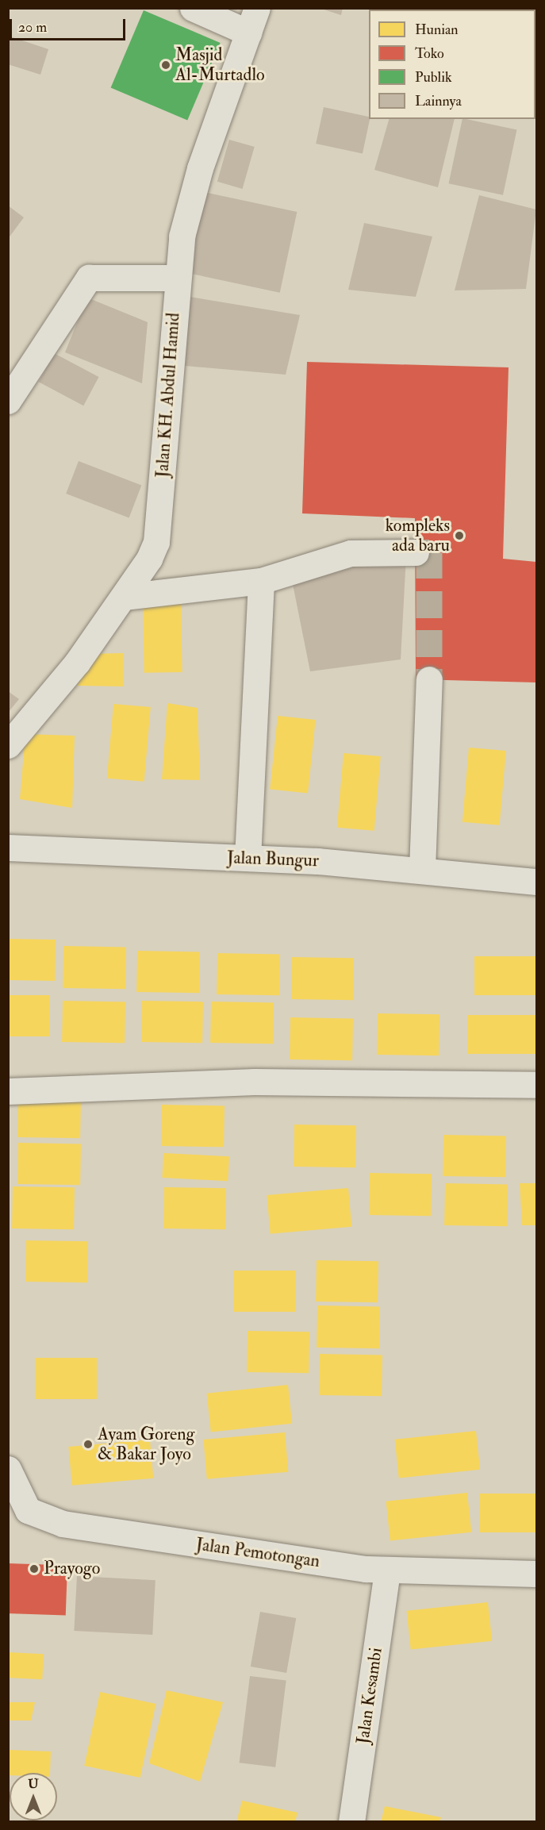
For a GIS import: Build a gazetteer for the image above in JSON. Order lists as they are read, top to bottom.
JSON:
{
  "streets": {
    "street": [
      "Jalan KH. Abdul Hamid",
      "Jalan Bungur",
      "Jalan Pemotongan",
      "Jalan Kesambi"
    ]
  },
  "crossings": [
    ["Jalan Pemotongan", "Jalan Kesambi"]
  ],
  "places": [
    "Masjid Al-Murtadlo",
    "kompleks ada baru",
    "Ayam Goreng & Bakar Joyo",
    "Prayogo"
  ],
  "legend": [
    "Hunian",
    "Toko",
    "Publik",
    "Lainnya"
  ],
  "scale_bar": "20 m",
  "north": "top"
}
